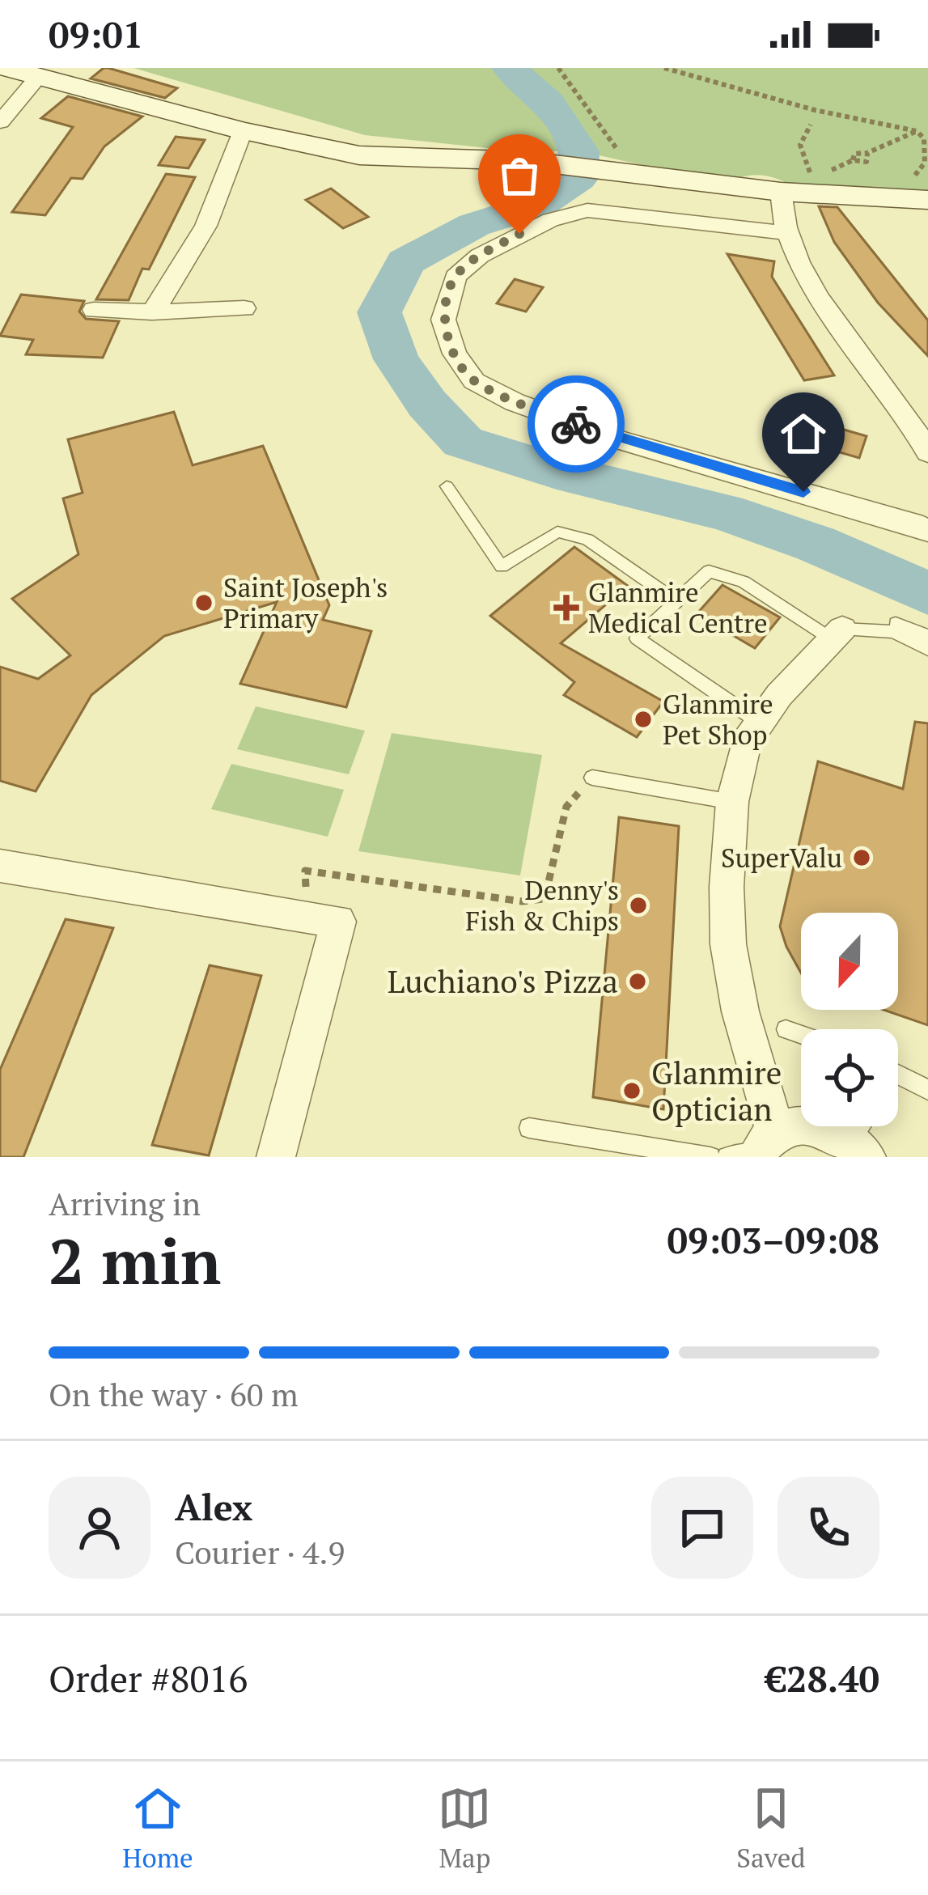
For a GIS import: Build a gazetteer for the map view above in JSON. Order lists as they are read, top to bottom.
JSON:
{
  "places": {
    "other": [
      "Saint Joseph's Primary",
      "Glanmire Pet Shop",
      "SuperValu",
      "Denny's Fish & Chips",
      "Luchiano's Pizza",
      "Glanmire Optician"
    ],
    "health": ["Glanmire Medical Centre"]
  },
  "north": "bottom",
  "page": {
    "status": "09:01",
    "heading": ["2 min", "Arriving in", "09:03–09:08"],
    "panel": [
      "Alex",
      "Courier · 4.9",
      "Order #8016",
      "€28.40"
    ],
    "bar": "On the way · 60 m",
    "tabs": ["Home", "Map", "Saved"]
  }
}
